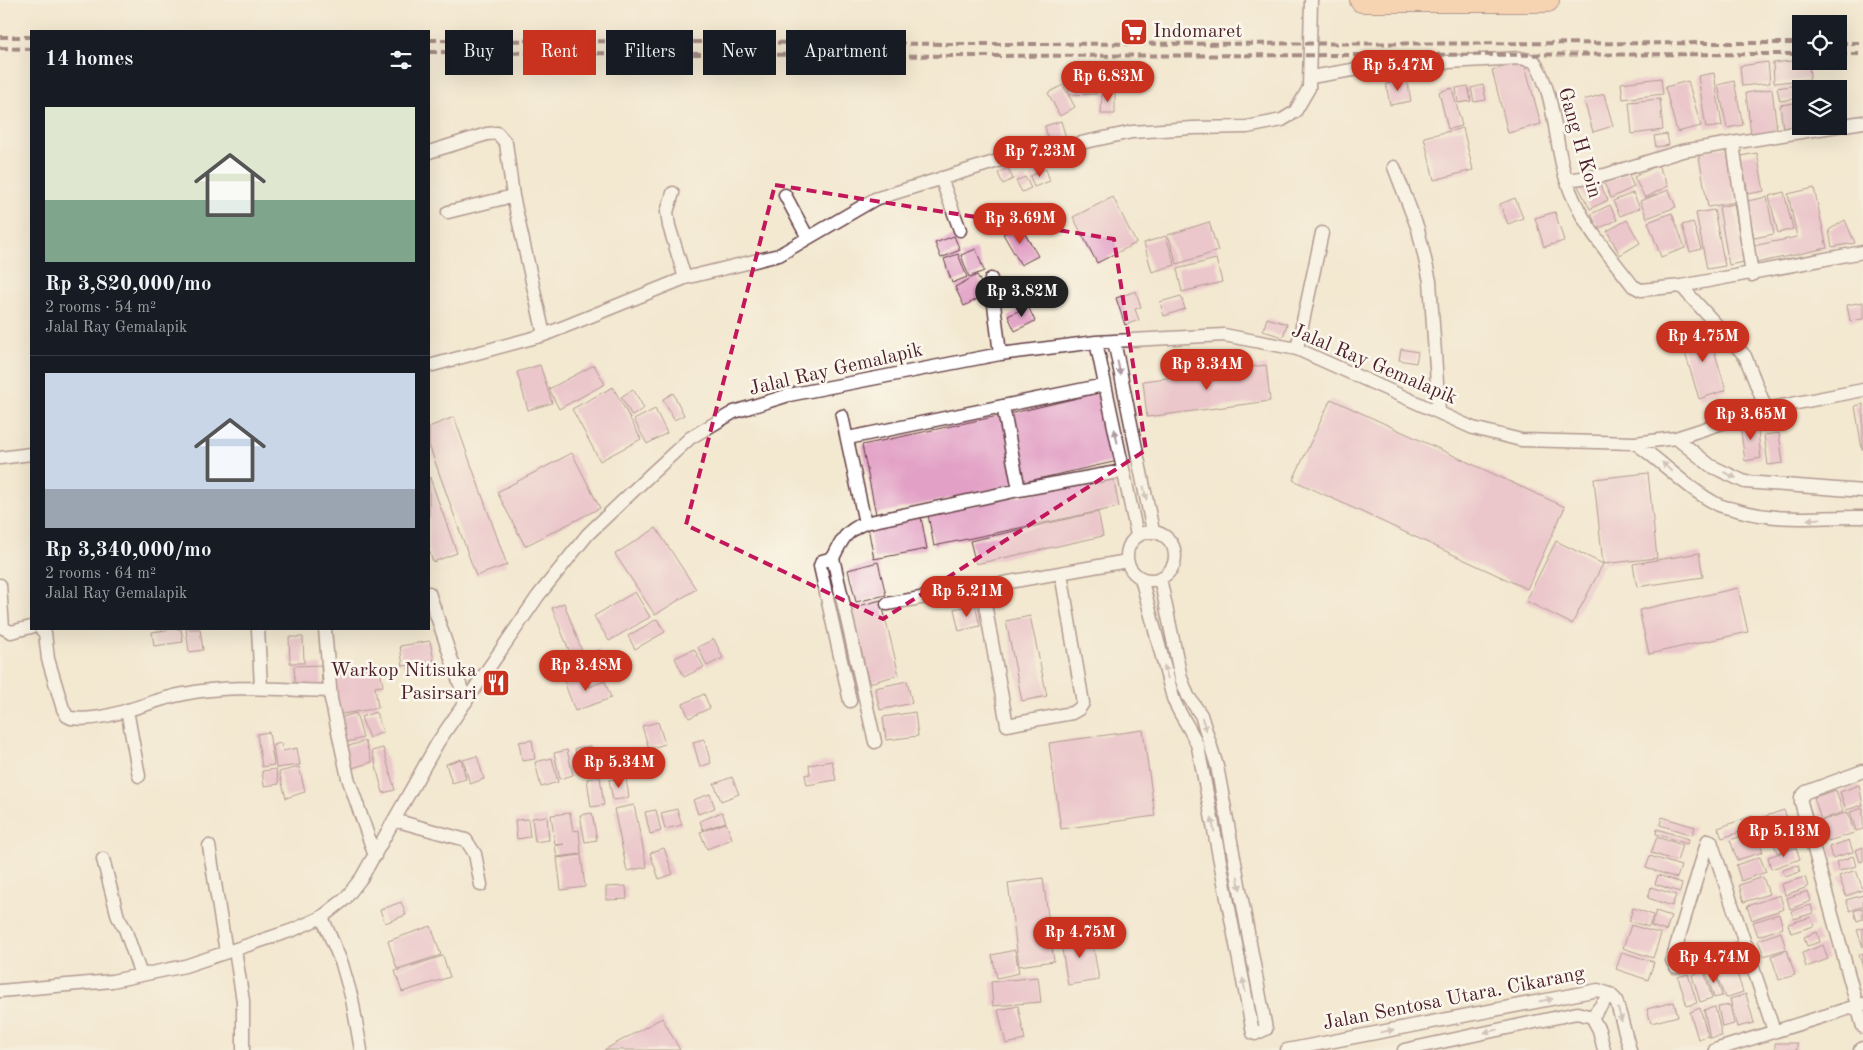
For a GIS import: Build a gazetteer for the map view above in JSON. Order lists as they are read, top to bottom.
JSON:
{
  "streets": {
    "street": ["Gang H Koin", "Jalal Ray Gemalapik", "Jalan Sentosa Utara. Cikarang"]
  },
  "places": {
    "supermarket": ["Indomaret"],
    "restaurant": ["Warkop Nitisuka Pasirsari"]
  },
  "page": {
    "chip": [
      "Buy",
      "Rent",
      "Filters",
      "New",
      "Apartment"
    ],
    "heading": "14 homes",
    "price": [
      "Rp 5.47M",
      "Rp 6.83M",
      "Rp 7.23M",
      "Rp 3.69M",
      "Rp 3.82M",
      "Rp 4.75M",
      "Rp 3.34M",
      "Rp 3.65M",
      "Rp 5.21M",
      "Rp 3.48M",
      "Rp 5.34M",
      "Rp 5.13M",
      "Rp 4.75M",
      "Rp 4.74M"
    ],
    "list": [
      {
        "name": "Rp 3,820,000/mo",
        "note": "2 rooms · 54 m² · Jalal Ray Gemalapik"
      },
      {
        "name": "Rp 3,340,000/mo",
        "note": "2 rooms · 64 m² · Jalal Ray Gemalapik"
      }
    ]
  }
}
